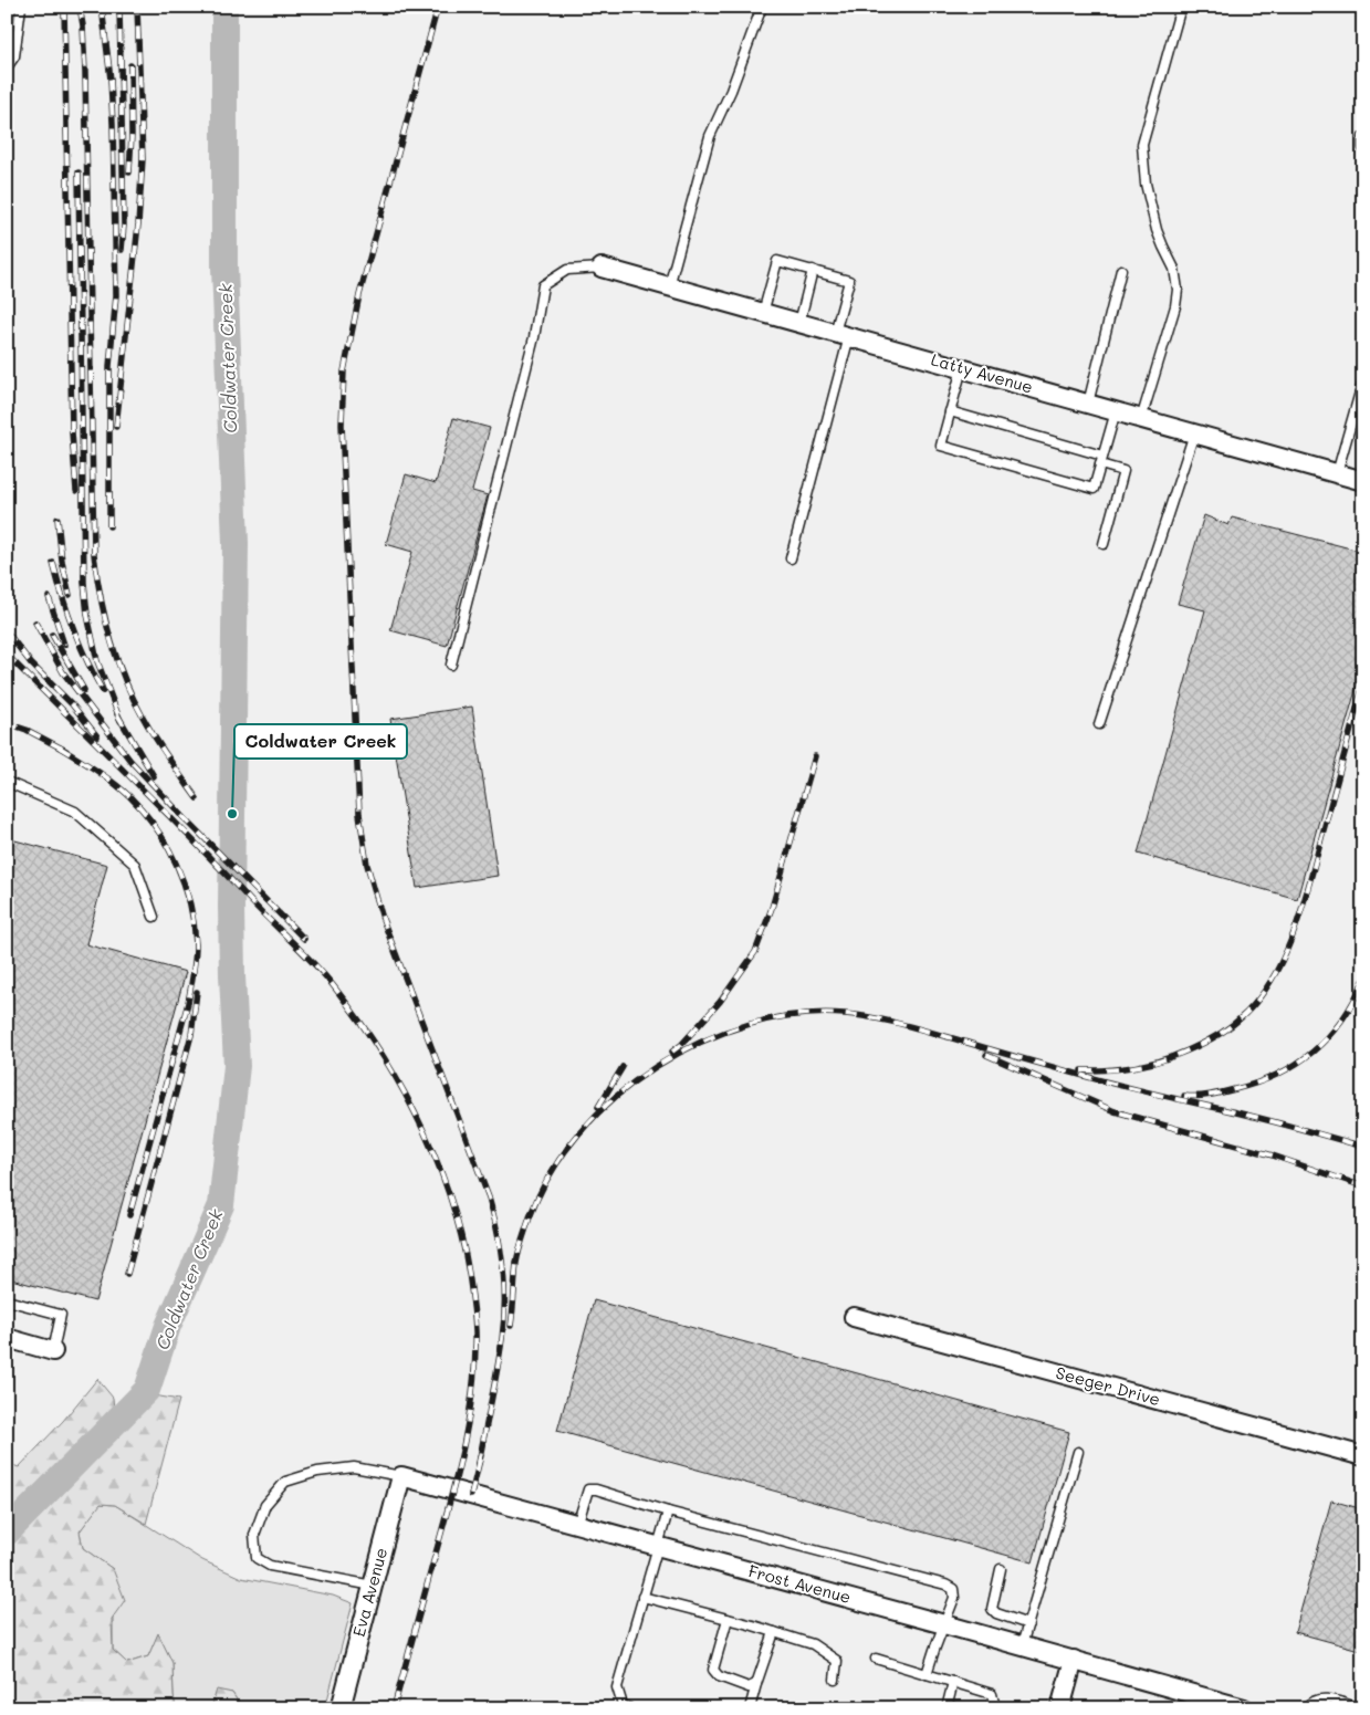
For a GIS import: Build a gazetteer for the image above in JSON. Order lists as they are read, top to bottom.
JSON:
{
  "streets": {
    "street": [
      "Latty Avenue",
      "Seeger Drive",
      "Frost Avenue",
      "Eva Avenue"
    ]
  },
  "crossings": [
    ["Frost Avenue", "Eva Avenue"]
  ],
  "water": ["Coldwater Creek"],
  "places": ["Coldwater Creek"]
}
